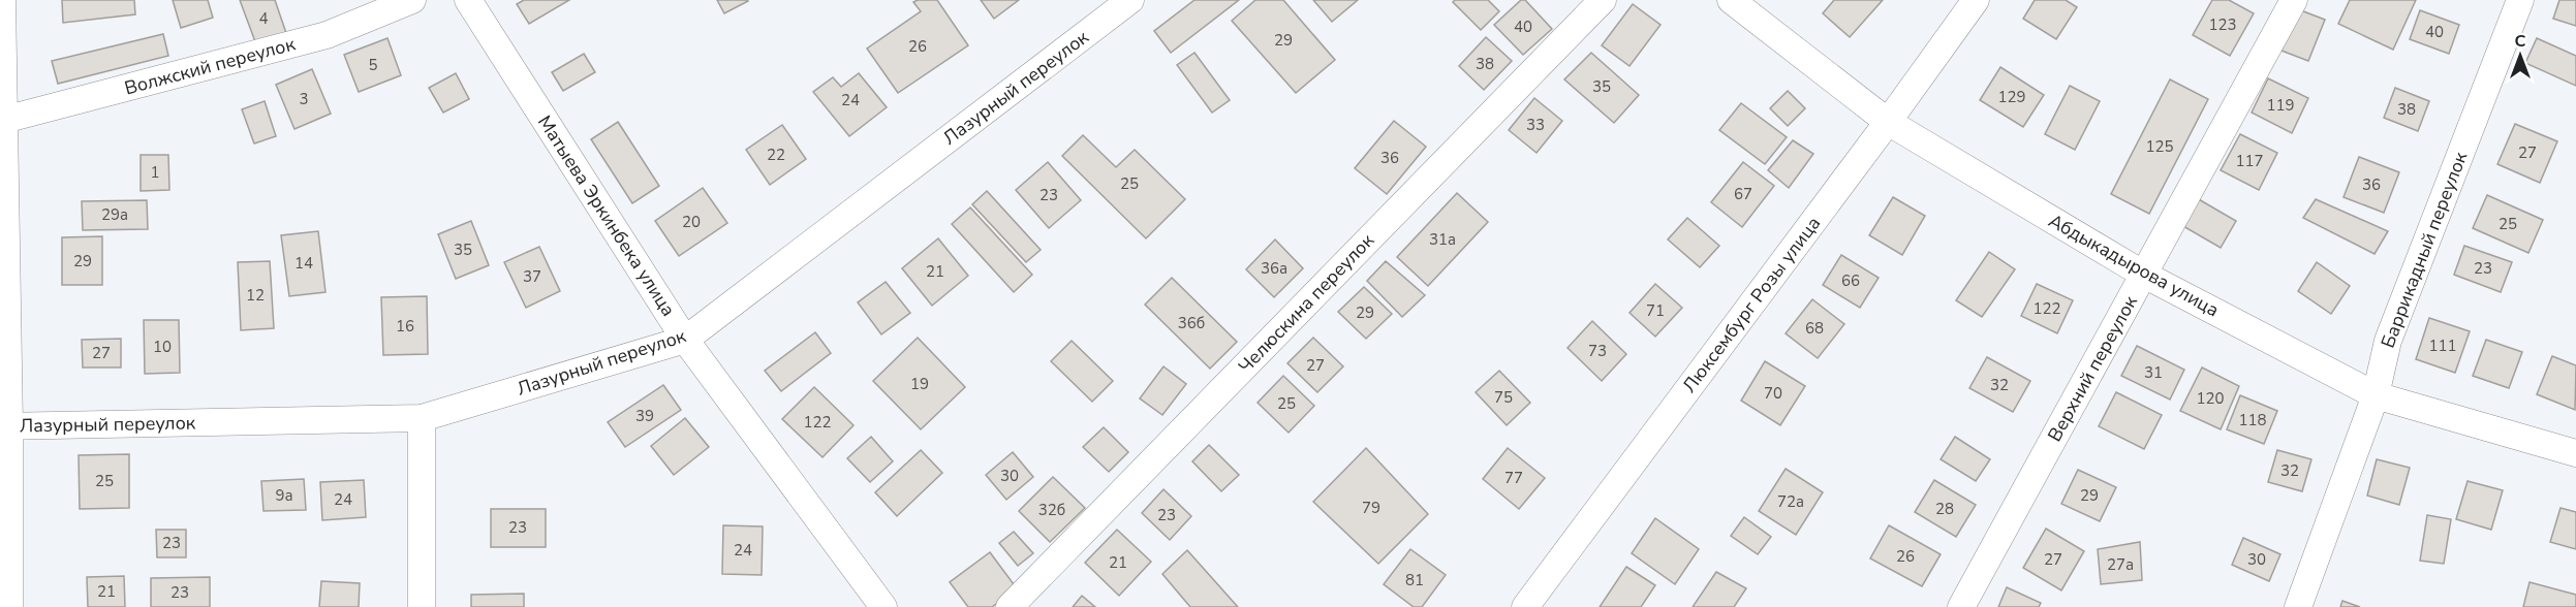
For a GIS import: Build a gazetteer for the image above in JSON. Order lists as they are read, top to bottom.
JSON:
{
  "streets": {
    "street": [
      "Волжский переулок",
      "Лазурный переулок",
      "Матыева Эркинбека улица",
      "Баррикадный переулок",
      "Абдыкадырова улица",
      "Челюскина переулок",
      "Люксембург Розы улица",
      "Верхний переулок"
    ]
  },
  "crossings": [
    ["Лазурный переулок", "Матыева Эркинбека улица"],
    ["Баррикадный переулок", "Абдыкадырова улица"],
    ["Абдыкадырова улица", "Люксембург Розы улица"],
    ["Абдыкадырова улица", "Верхний переулок"]
  ],
  "house_numbers": [
    "4",
    "123",
    "40",
    "40",
    "29",
    "26",
    "38",
    "5",
    "35",
    "129",
    "3",
    "24",
    "119",
    "38",
    "33",
    "125",
    "27",
    "22",
    "36",
    "117",
    "1",
    "25",
    "36",
    "67",
    "23",
    "29a",
    "20",
    "25",
    "31a",
    "35",
    "29",
    "14",
    "36а",
    "23",
    "21",
    "37",
    "66",
    "12",
    "122",
    "71",
    "29",
    "36б",
    "16",
    "68",
    "111",
    "10",
    "73",
    "27",
    "27",
    "31",
    "19",
    "32",
    "70",
    "75",
    "120",
    "25",
    "39",
    "118",
    "122",
    "32",
    "30",
    "77",
    "25",
    "9а",
    "29",
    "24",
    "72a",
    "79",
    "28",
    "32б",
    "23",
    "23",
    "23",
    "24",
    "26",
    "27",
    "30",
    "21",
    "27а",
    "81",
    "21",
    "23"
  ],
  "north": "top"
}
